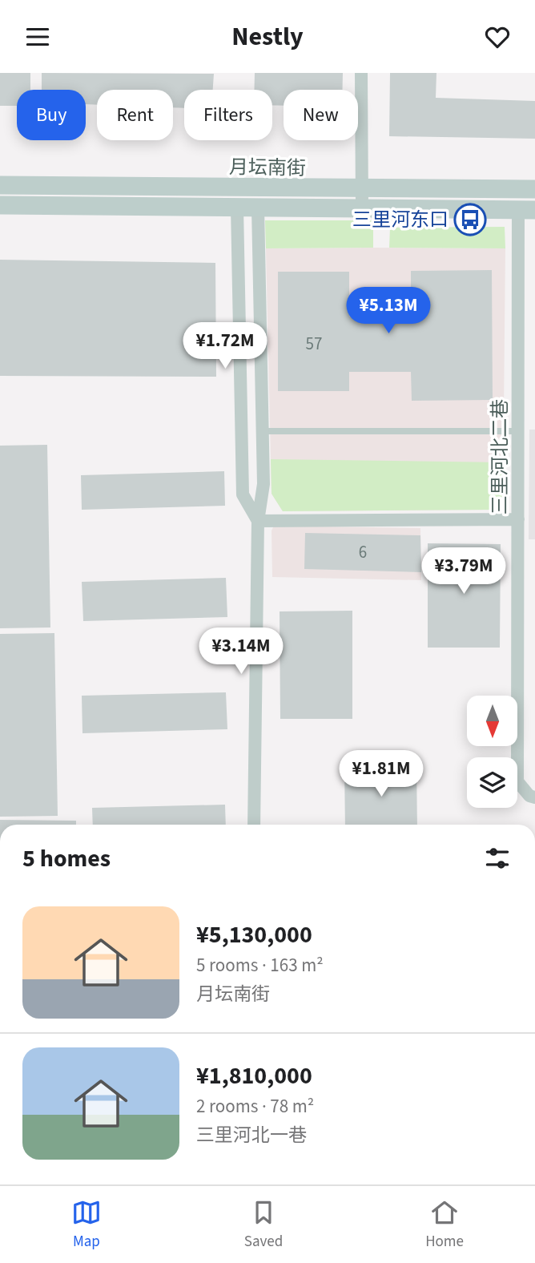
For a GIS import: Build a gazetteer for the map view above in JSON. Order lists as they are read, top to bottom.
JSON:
{
  "streets": {
    "main road": ["月坛南街"],
    "street": ["三里河北二巷"]
  },
  "crossings": [
    ["月坛南街", "三里河北二巷"]
  ],
  "places": {
    "bus stop": ["三里河东口"]
  },
  "house_numbers": ["57", "6"],
  "north": "bottom",
  "page": {
    "header": "Nestly",
    "chip": [
      "Buy",
      "Rent",
      "Filters",
      "New"
    ],
    "price": [
      "¥5.13M",
      "¥1.72M",
      "¥3.79M",
      "¥3.14M",
      "¥1.81M"
    ],
    "heading": "5 homes",
    "list": [
      {
        "name": "¥5,130,000",
        "note": "5 rooms · 163 m² · 月坛南街"
      },
      {
        "name": "¥1,810,000",
        "note": "2 rooms · 78 m² · 三里河北一巷"
      }
    ],
    "tabs": ["Map", "Saved", "Home"]
  }
}
